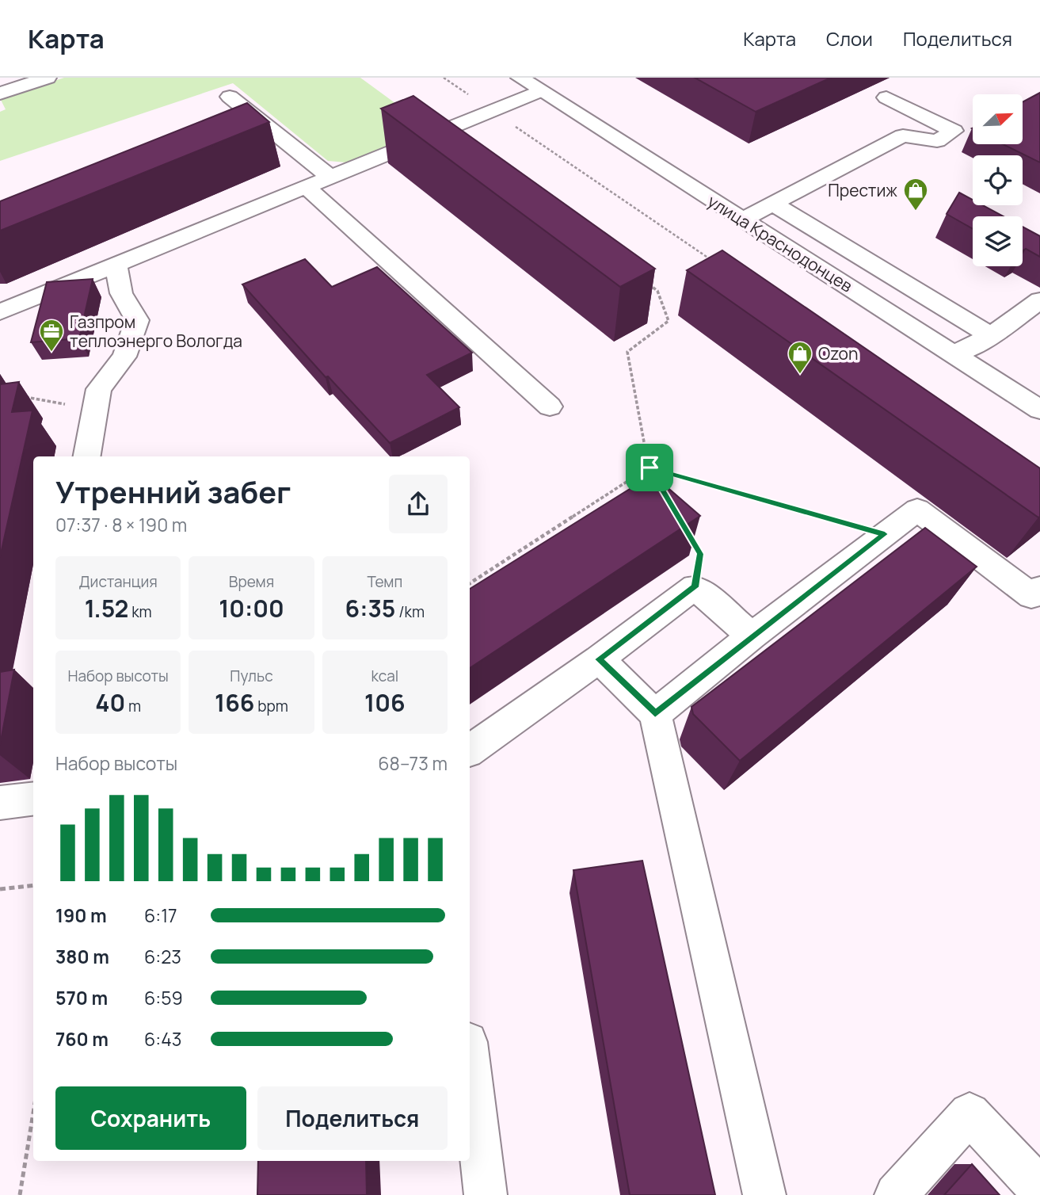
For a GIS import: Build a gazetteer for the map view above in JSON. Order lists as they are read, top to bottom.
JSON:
{
  "streets": {
    "main road": ["улица Краснодонцев"]
  },
  "places": {
    "shop": ["Престиж", "Ozon"],
    "office": ["Газпром теплоэнерго Вологда"]
  },
  "north": "top right",
  "page": {
    "header": "Карта",
    "nav": ["Карта", "Слои", "Поделиться"],
    "heading": ["Утренний забег", "07:37 · 8 × 190 m"],
    "stats": [
      ["Дистанция", "1.52 km"],
      ["Время", "10:00"],
      ["Темп", "6:35 /km"],
      ["Набор высоты", "40 m"],
      ["Пульс", "166 bpm"],
      ["kcal", "106"]
    ],
    "chart": ["Набор высоты", "68–73 m"],
    "list": [
      {
        "name": "190 m",
        "note": "6:17"
      },
      {
        "name": "380 m",
        "note": "6:23"
      },
      {
        "name": "570 m",
        "note": "6:59"
      },
      {
        "name": "760 m",
        "note": "6:43"
      }
    ],
    "buttons": ["Сохранить", "Поделиться"]
  }
}
